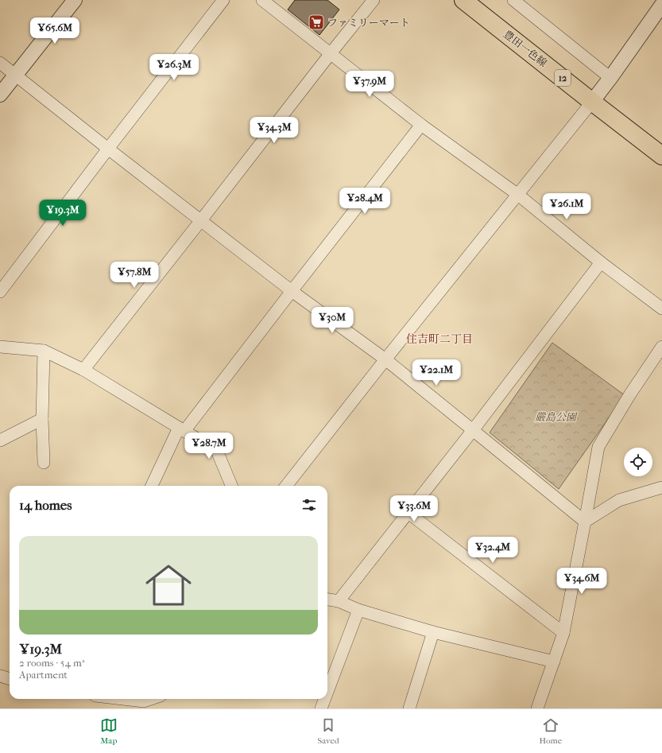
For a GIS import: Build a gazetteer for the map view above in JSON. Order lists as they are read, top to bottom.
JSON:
{
  "streets": {
    "main road": ["豊田一色線", "12"]
  },
  "districts": ["住吉町二丁目"],
  "parks": ["嚴島公園"],
  "places": {
    "supermarket": ["ファミリーマート"]
  },
  "page": {
    "price": [
      "¥65.6M",
      "¥26.3M",
      "¥37.9M",
      "¥34.3M",
      "¥28.4M",
      "¥26.1M",
      "¥19.3M",
      "¥57.8M",
      "¥30M",
      "¥22.1M",
      "¥28.7M",
      "¥33.6M",
      "¥32.4M",
      "¥34.6M"
    ],
    "heading": "14 homes",
    "list": [
      {
        "name": "¥19.3M",
        "note": "2 rooms · 54 m² · Apartment"
      }
    ],
    "tabs": ["Map", "Saved", "Home"]
  }
}
